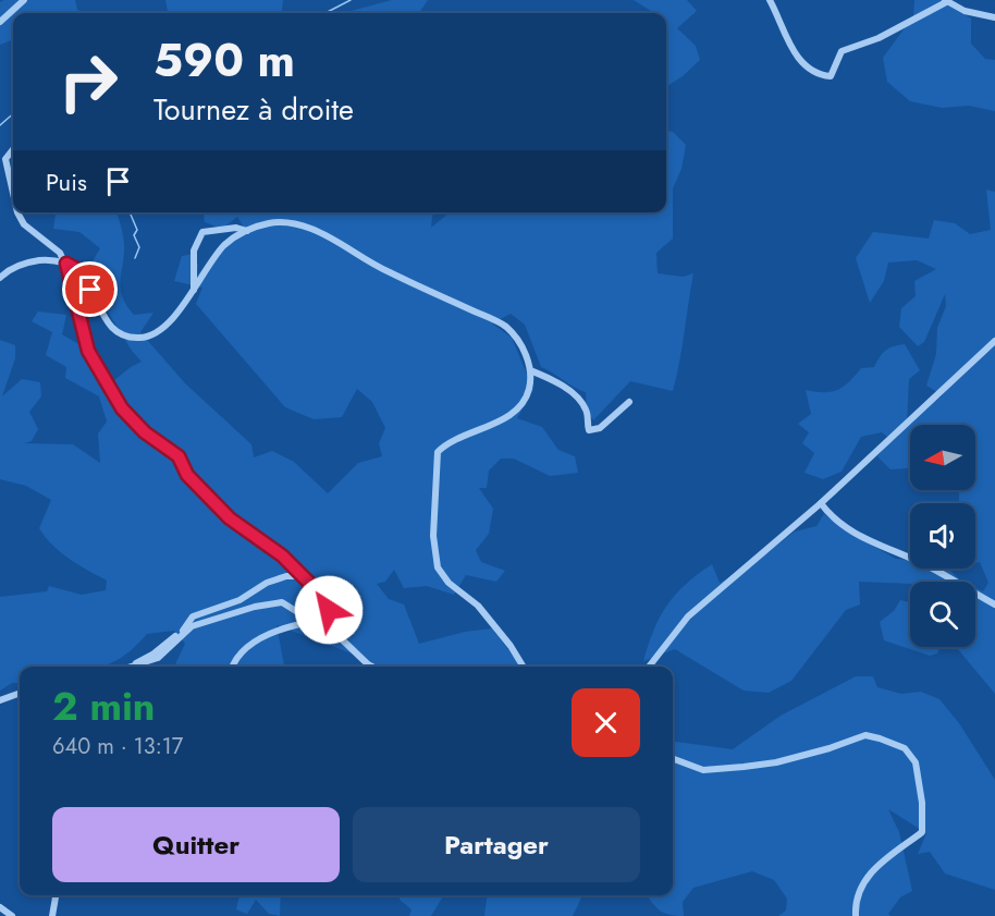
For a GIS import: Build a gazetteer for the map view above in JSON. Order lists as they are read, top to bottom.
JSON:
{
  "north": "left",
  "page": {
    "turn": ["590 m", "Tournez à droite"],
    "then": "Puis",
    "heading": ["2 min", "640 m · 13:17"],
    "buttons": ["Quitter", "Partager"]
  }
}
